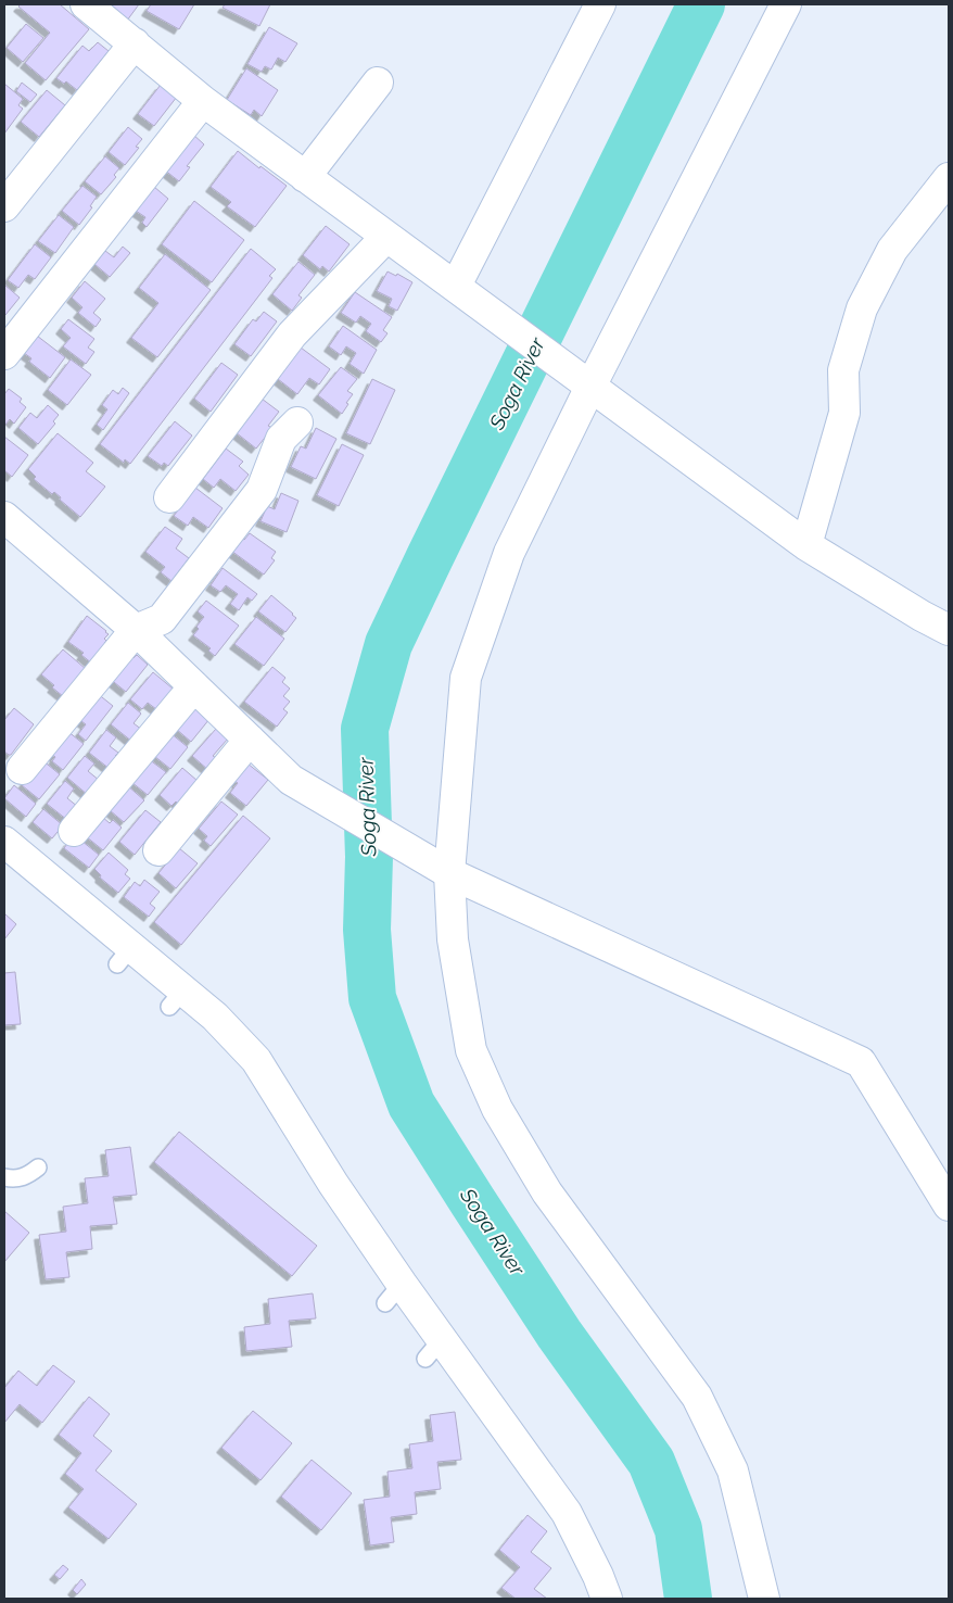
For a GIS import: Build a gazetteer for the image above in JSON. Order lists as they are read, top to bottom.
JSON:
{
  "water": ["Soga River"]
}
